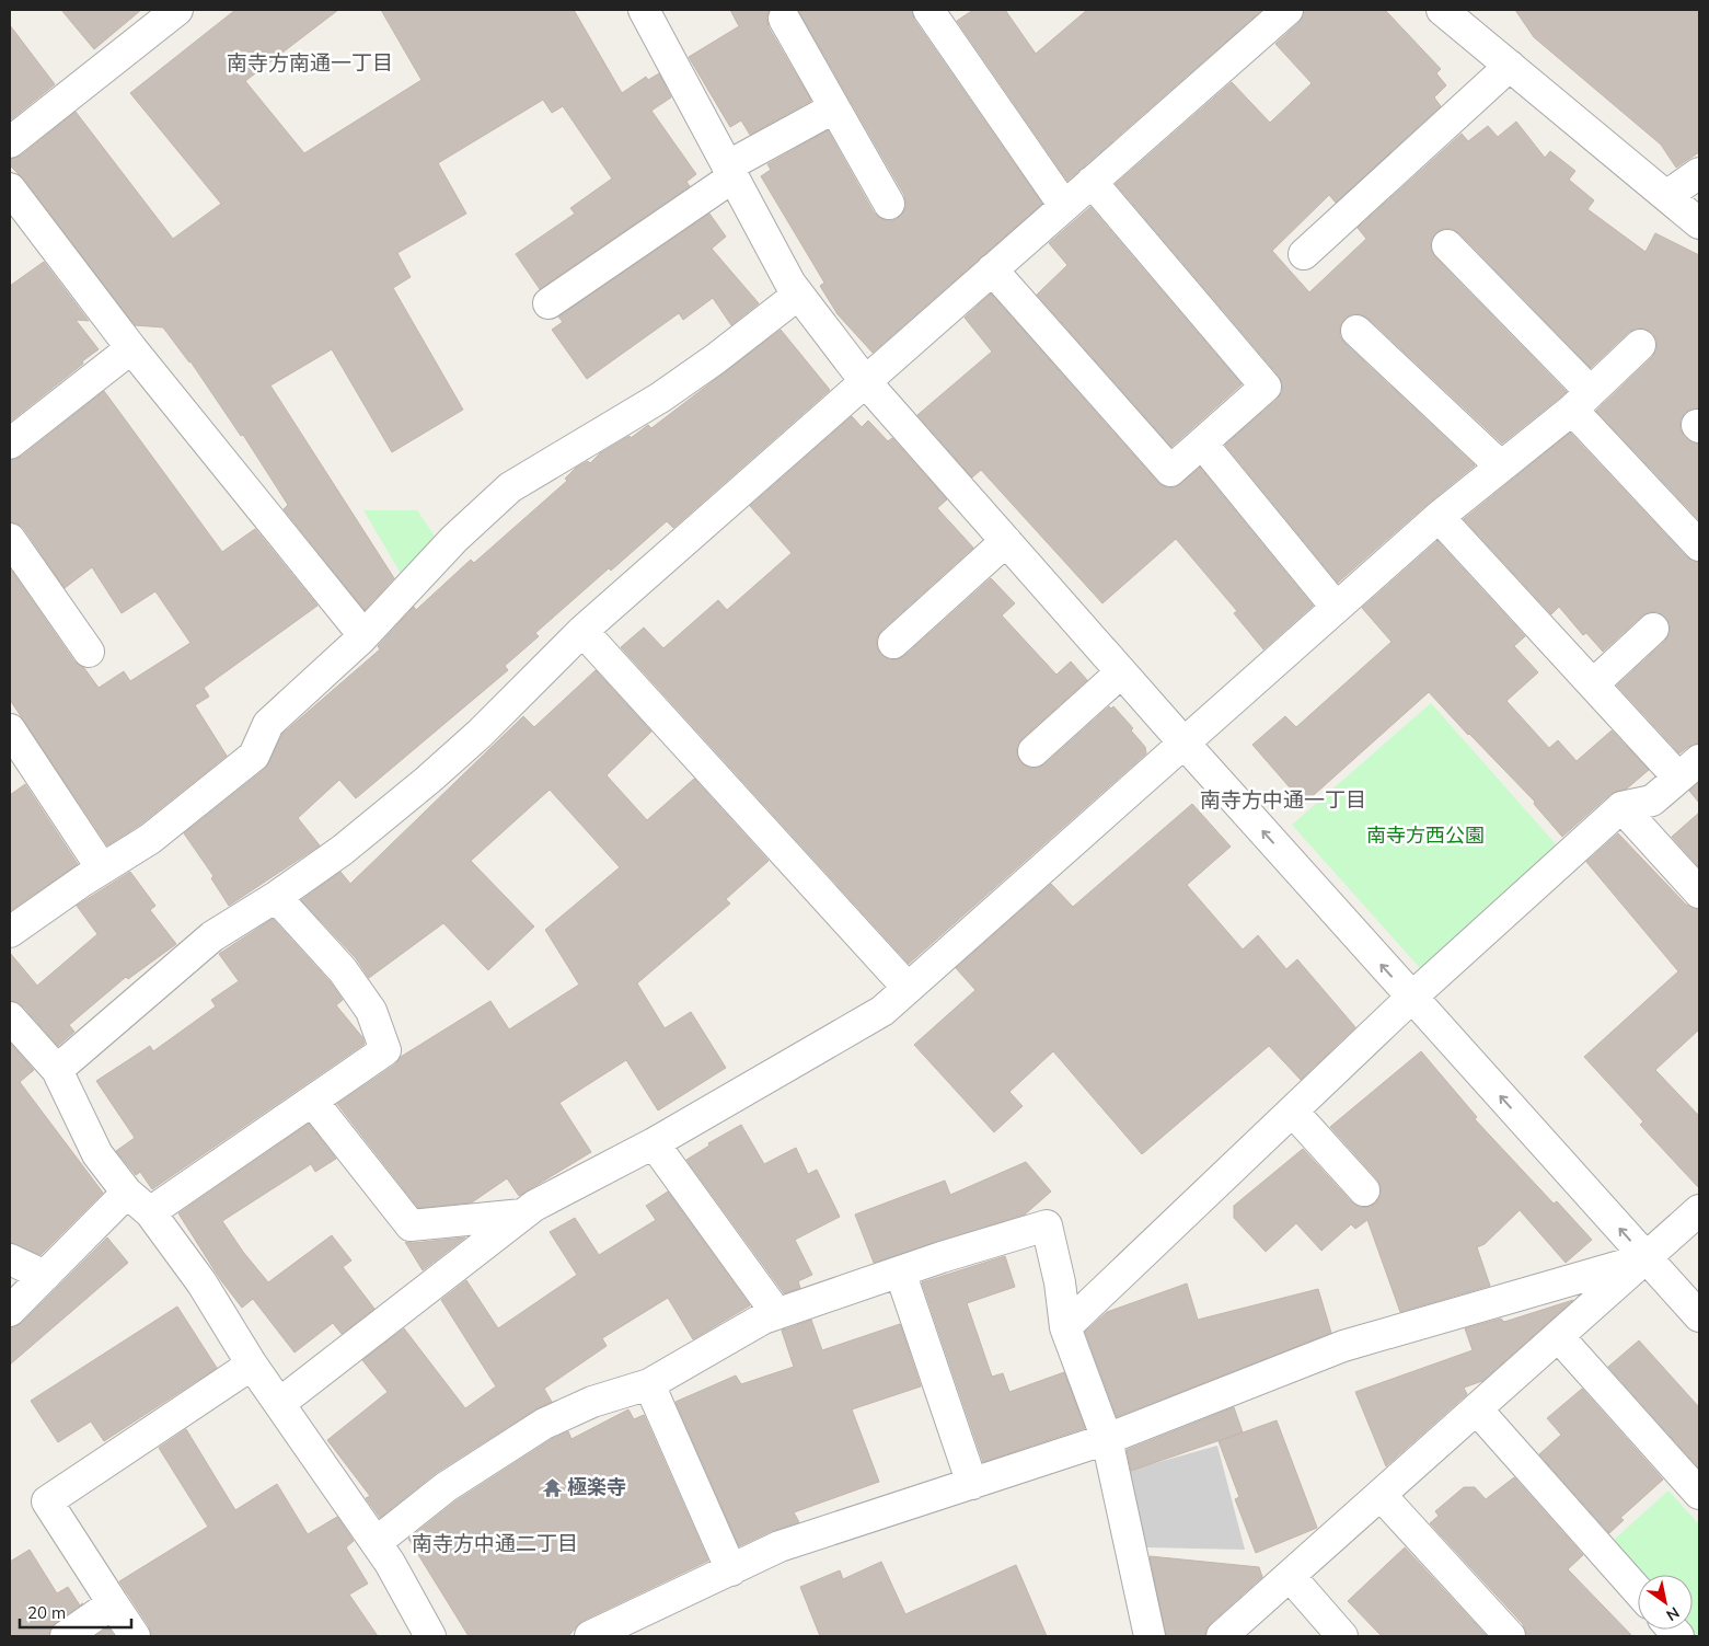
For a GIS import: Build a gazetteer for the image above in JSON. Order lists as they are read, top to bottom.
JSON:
{
  "districts": ["南寺方南通一丁目", "南寺方中通一丁目", "南寺方中通二丁目"],
  "parks": ["南寺方西公園"],
  "places": {
    "temple": ["極楽寺"]
  },
  "scale_bar": "20 m",
  "north": "bottom right"
}
